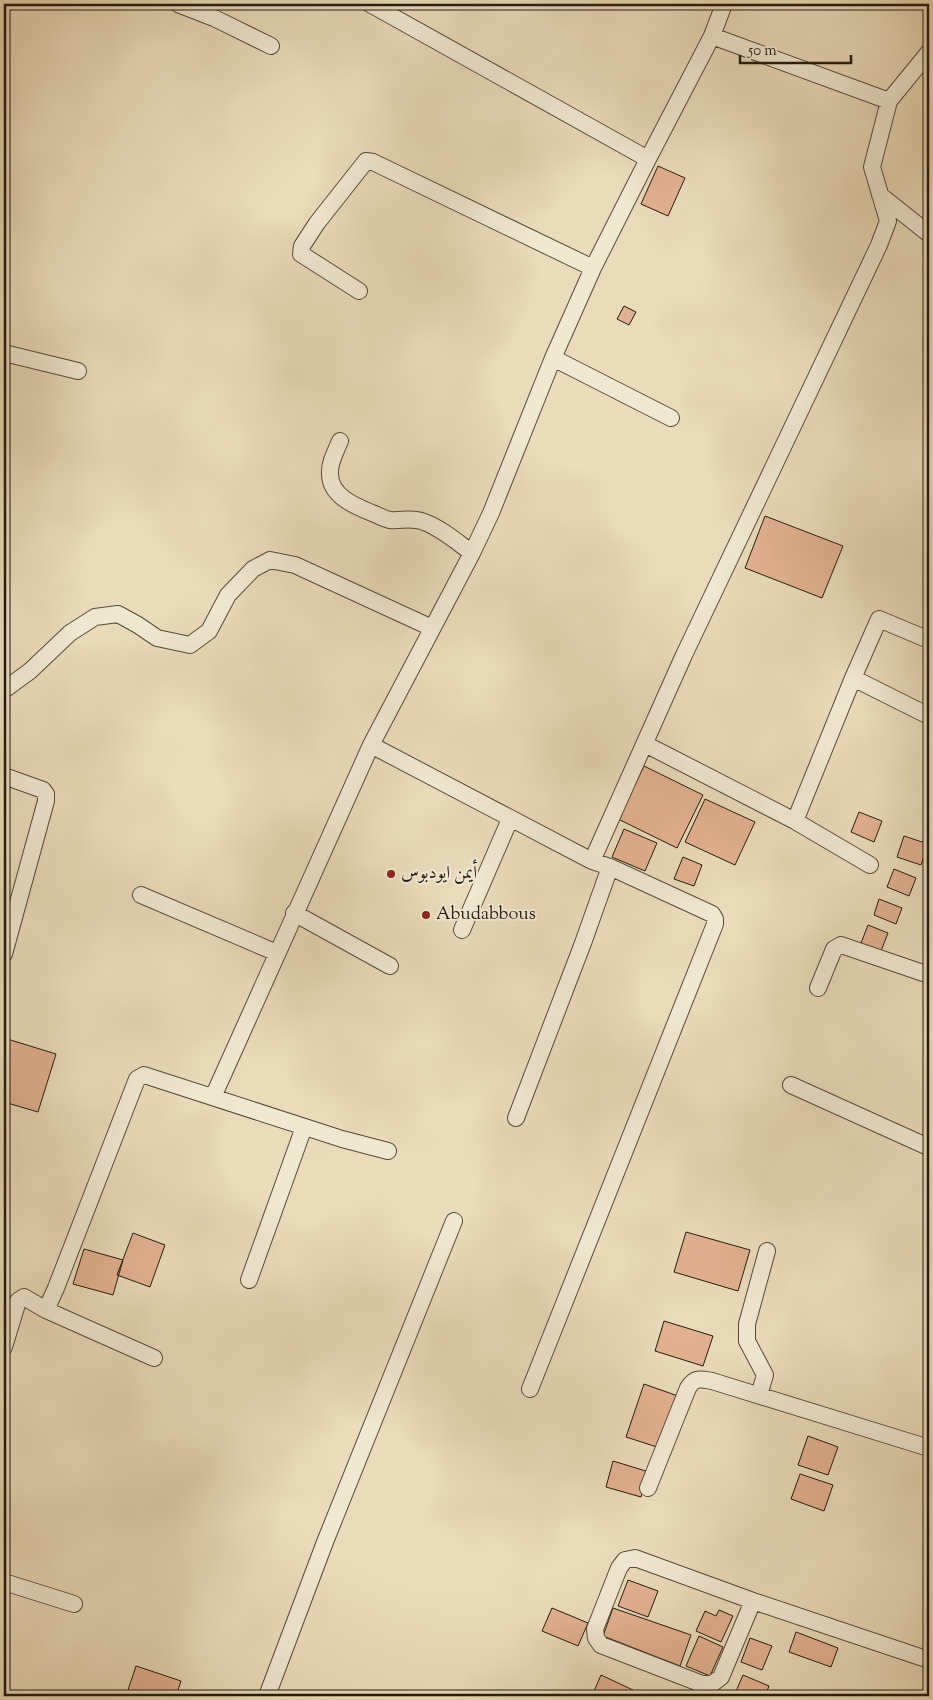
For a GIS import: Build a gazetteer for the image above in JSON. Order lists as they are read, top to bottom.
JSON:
{
  "places": ["أيمن ايودبوس", "Abudabbous"],
  "scale_bar": "50 m"
}
